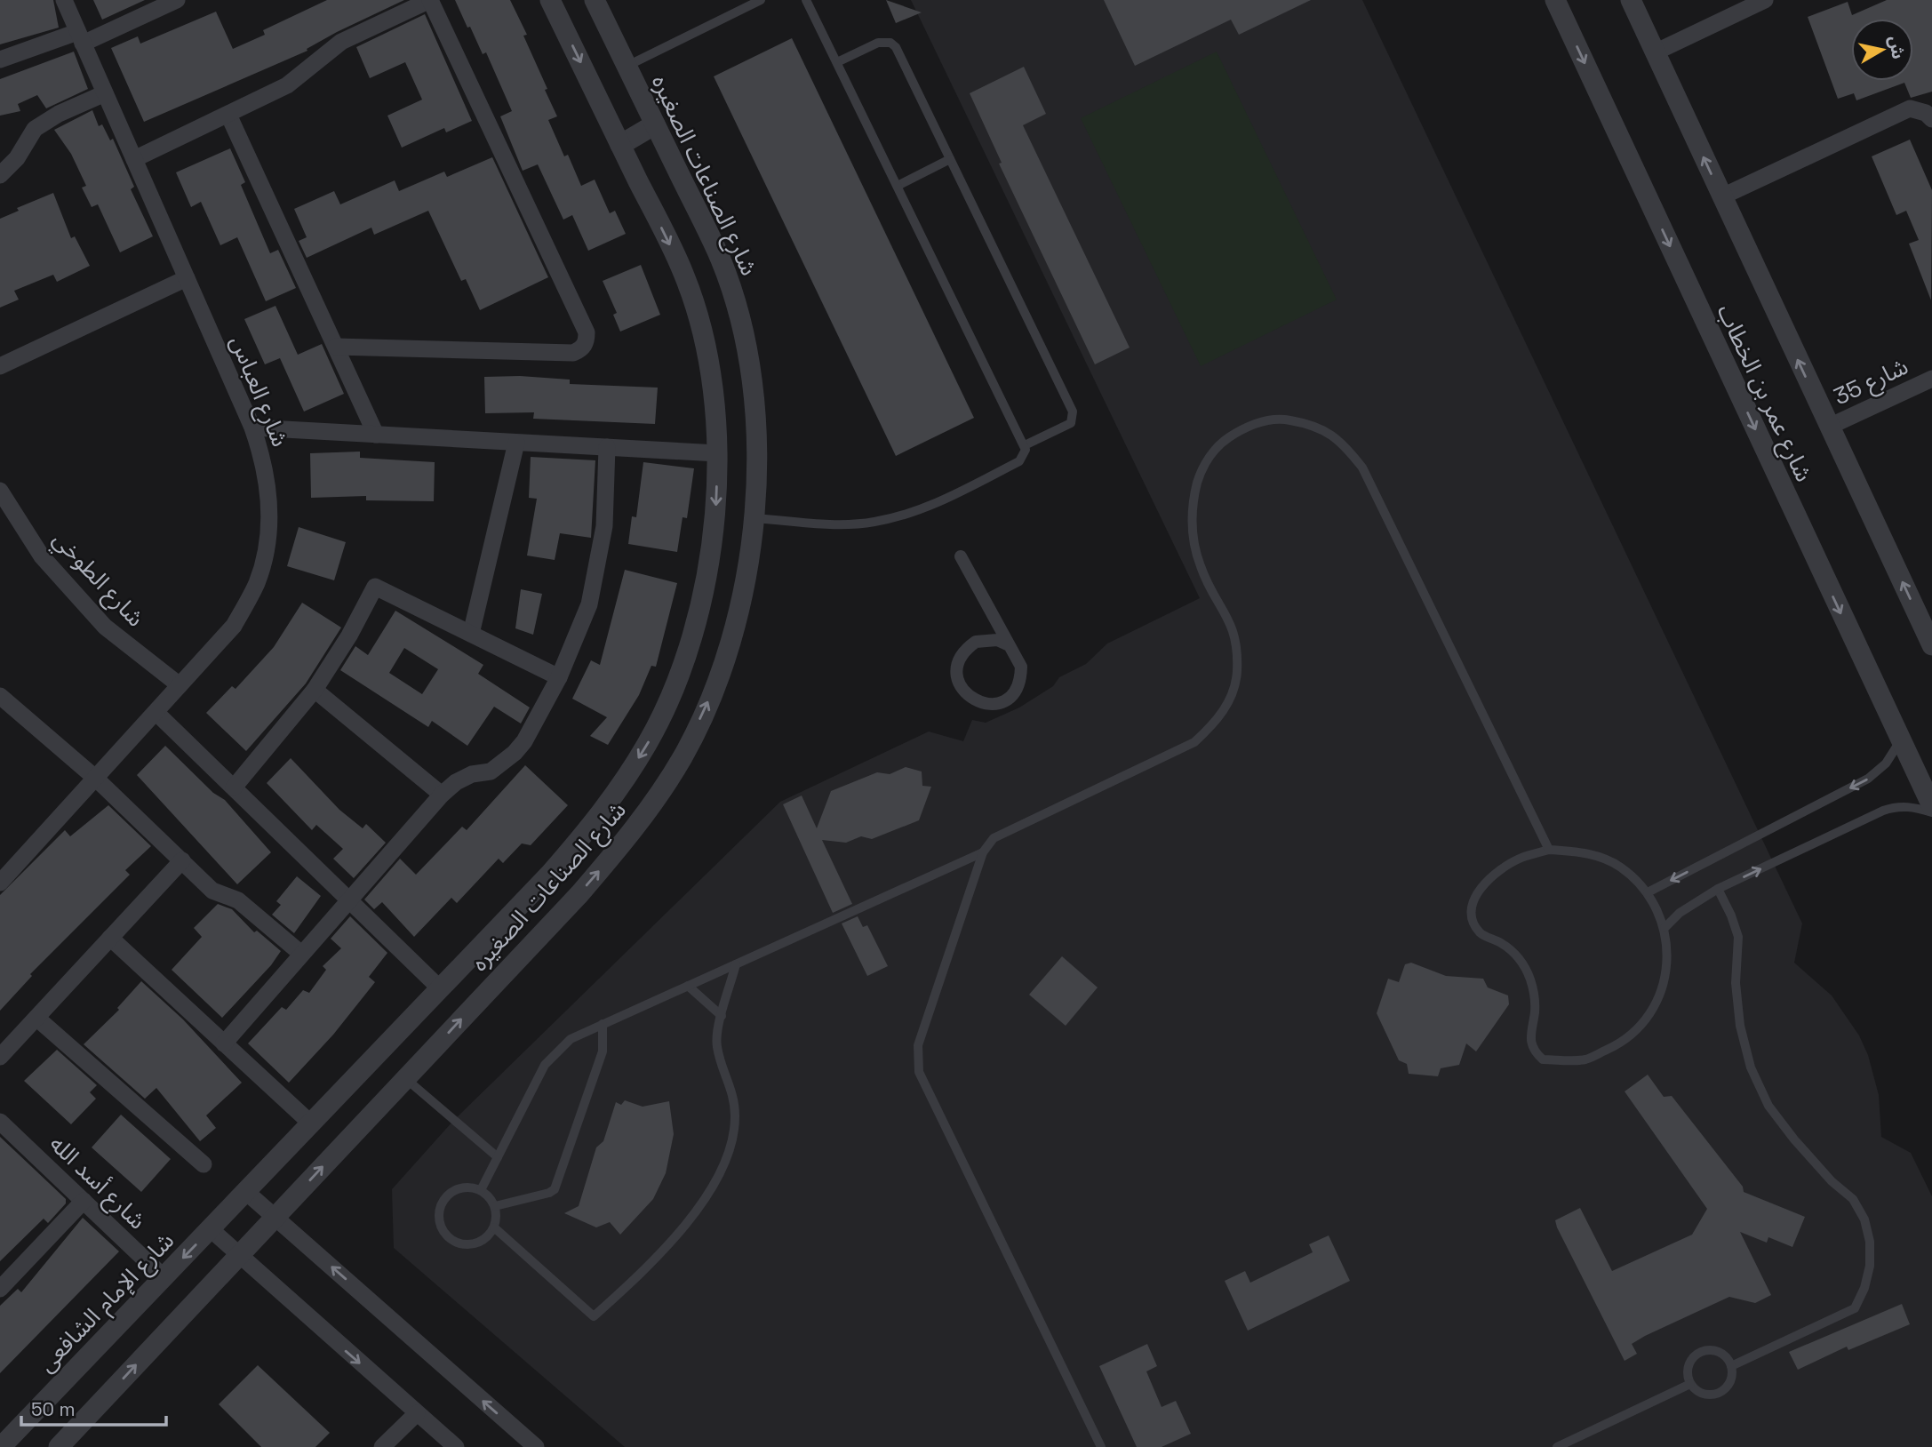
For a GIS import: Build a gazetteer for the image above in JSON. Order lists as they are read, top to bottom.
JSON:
{
  "streets": {
    "street": [
      "شارع الصناعات الصغيره",
      "شارع 35",
      "شارع العباس",
      "شارع عمر بن الخطاب",
      "شارع الطوخي",
      "شارع أسد الله",
      "شارع الإمام الشافعى"
    ]
  },
  "crossings": [
    ["شارع الصناعات الصغيره", "شارع الإمام الشافعى"],
    ["شارع 35", "شارع عمر بن الخطاب"],
    ["شارع العباس", "شارع الطوخي"],
    ["شارع أسد الله", "شارع الإمام الشافعى"]
  ],
  "scale_bar": "50 m",
  "north": "right"
}
